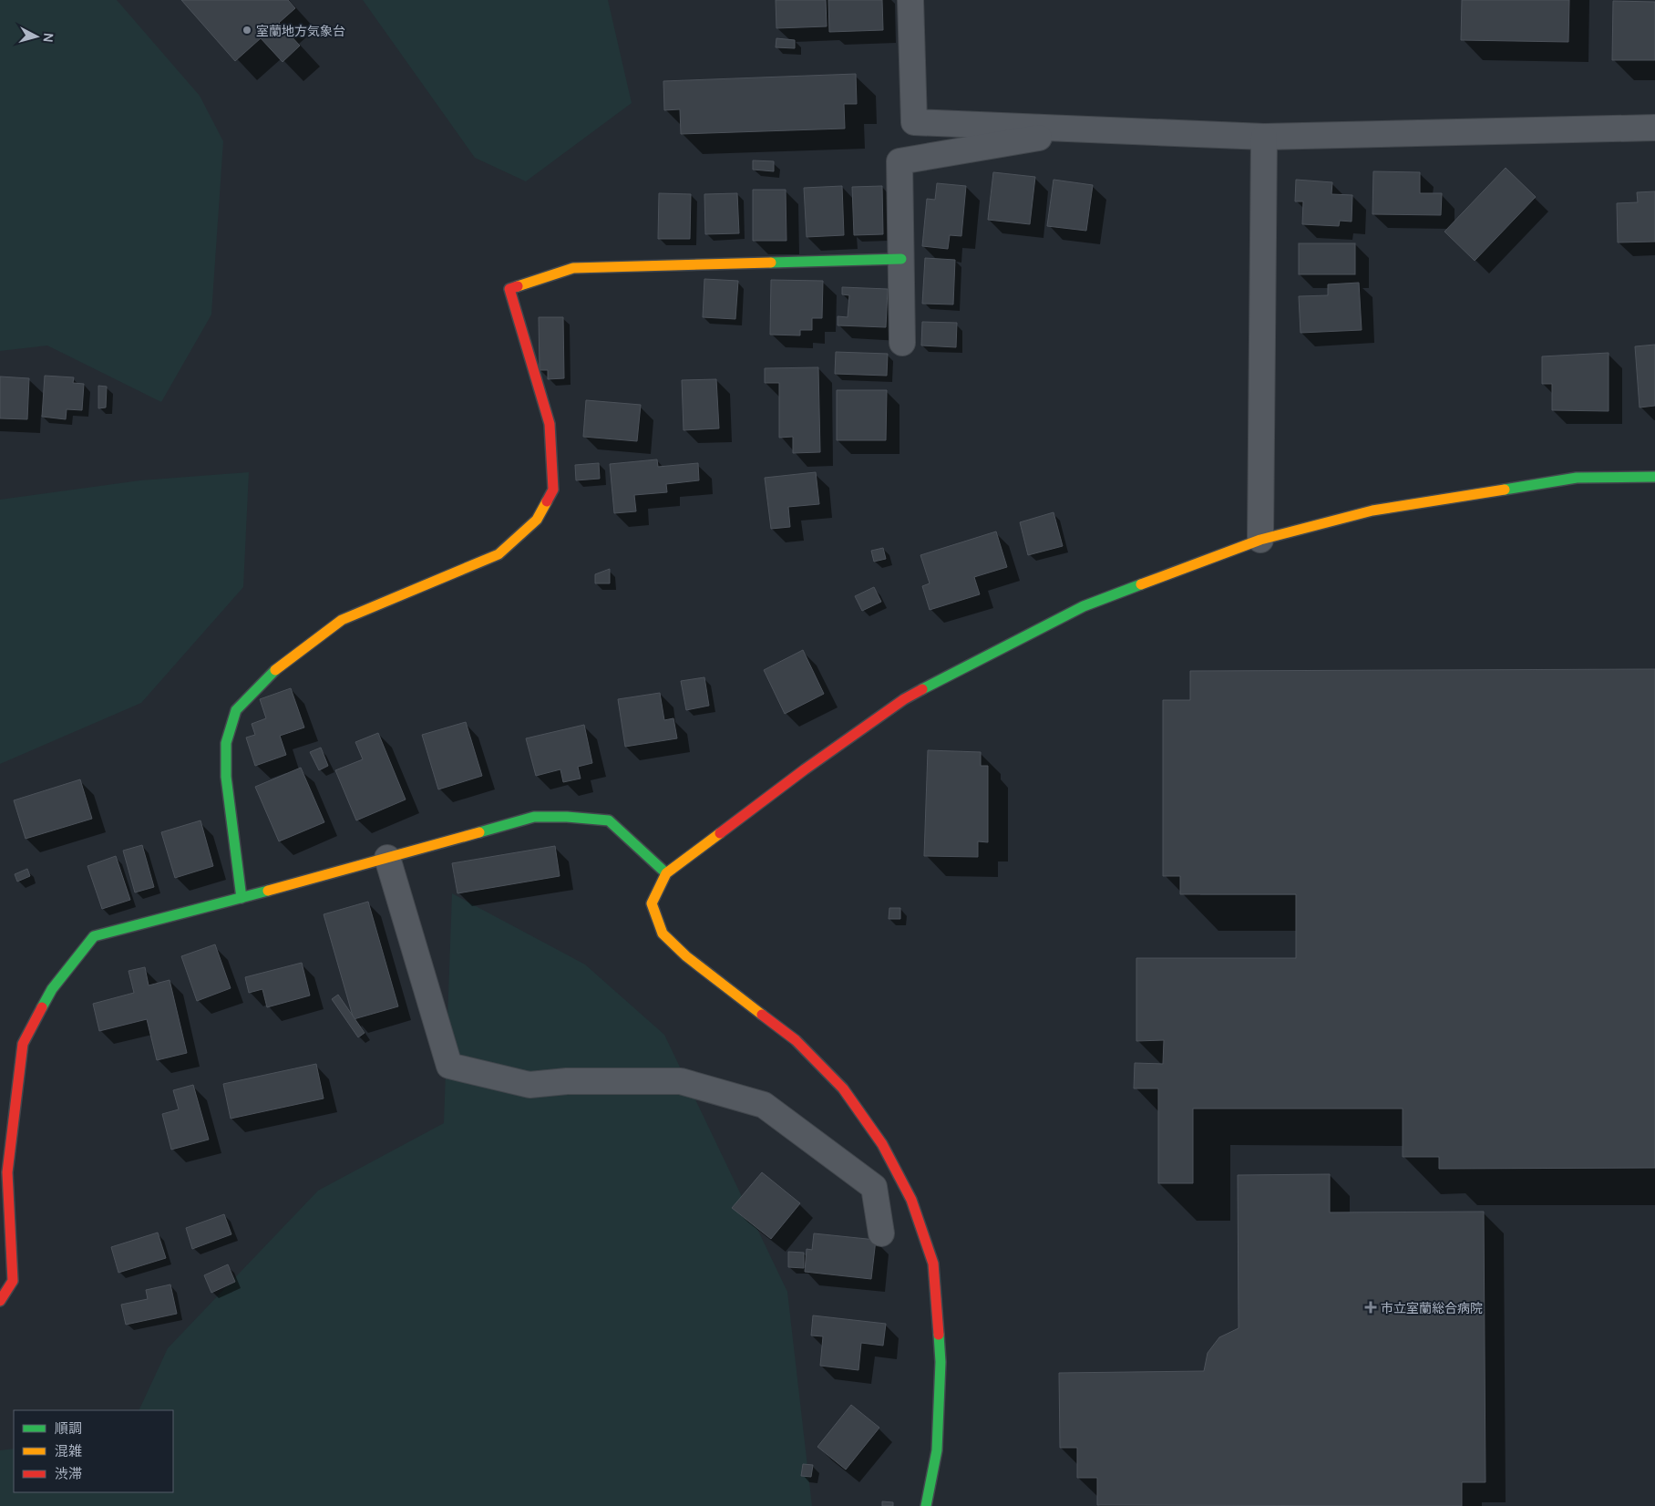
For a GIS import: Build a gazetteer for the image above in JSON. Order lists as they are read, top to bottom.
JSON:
{
  "places": {
    "other": ["室蘭地方気象台"],
    "health": ["市立室蘭総合病院"]
  },
  "legend": ["順調", "混雑", "渋滞"],
  "north": "right"
}
